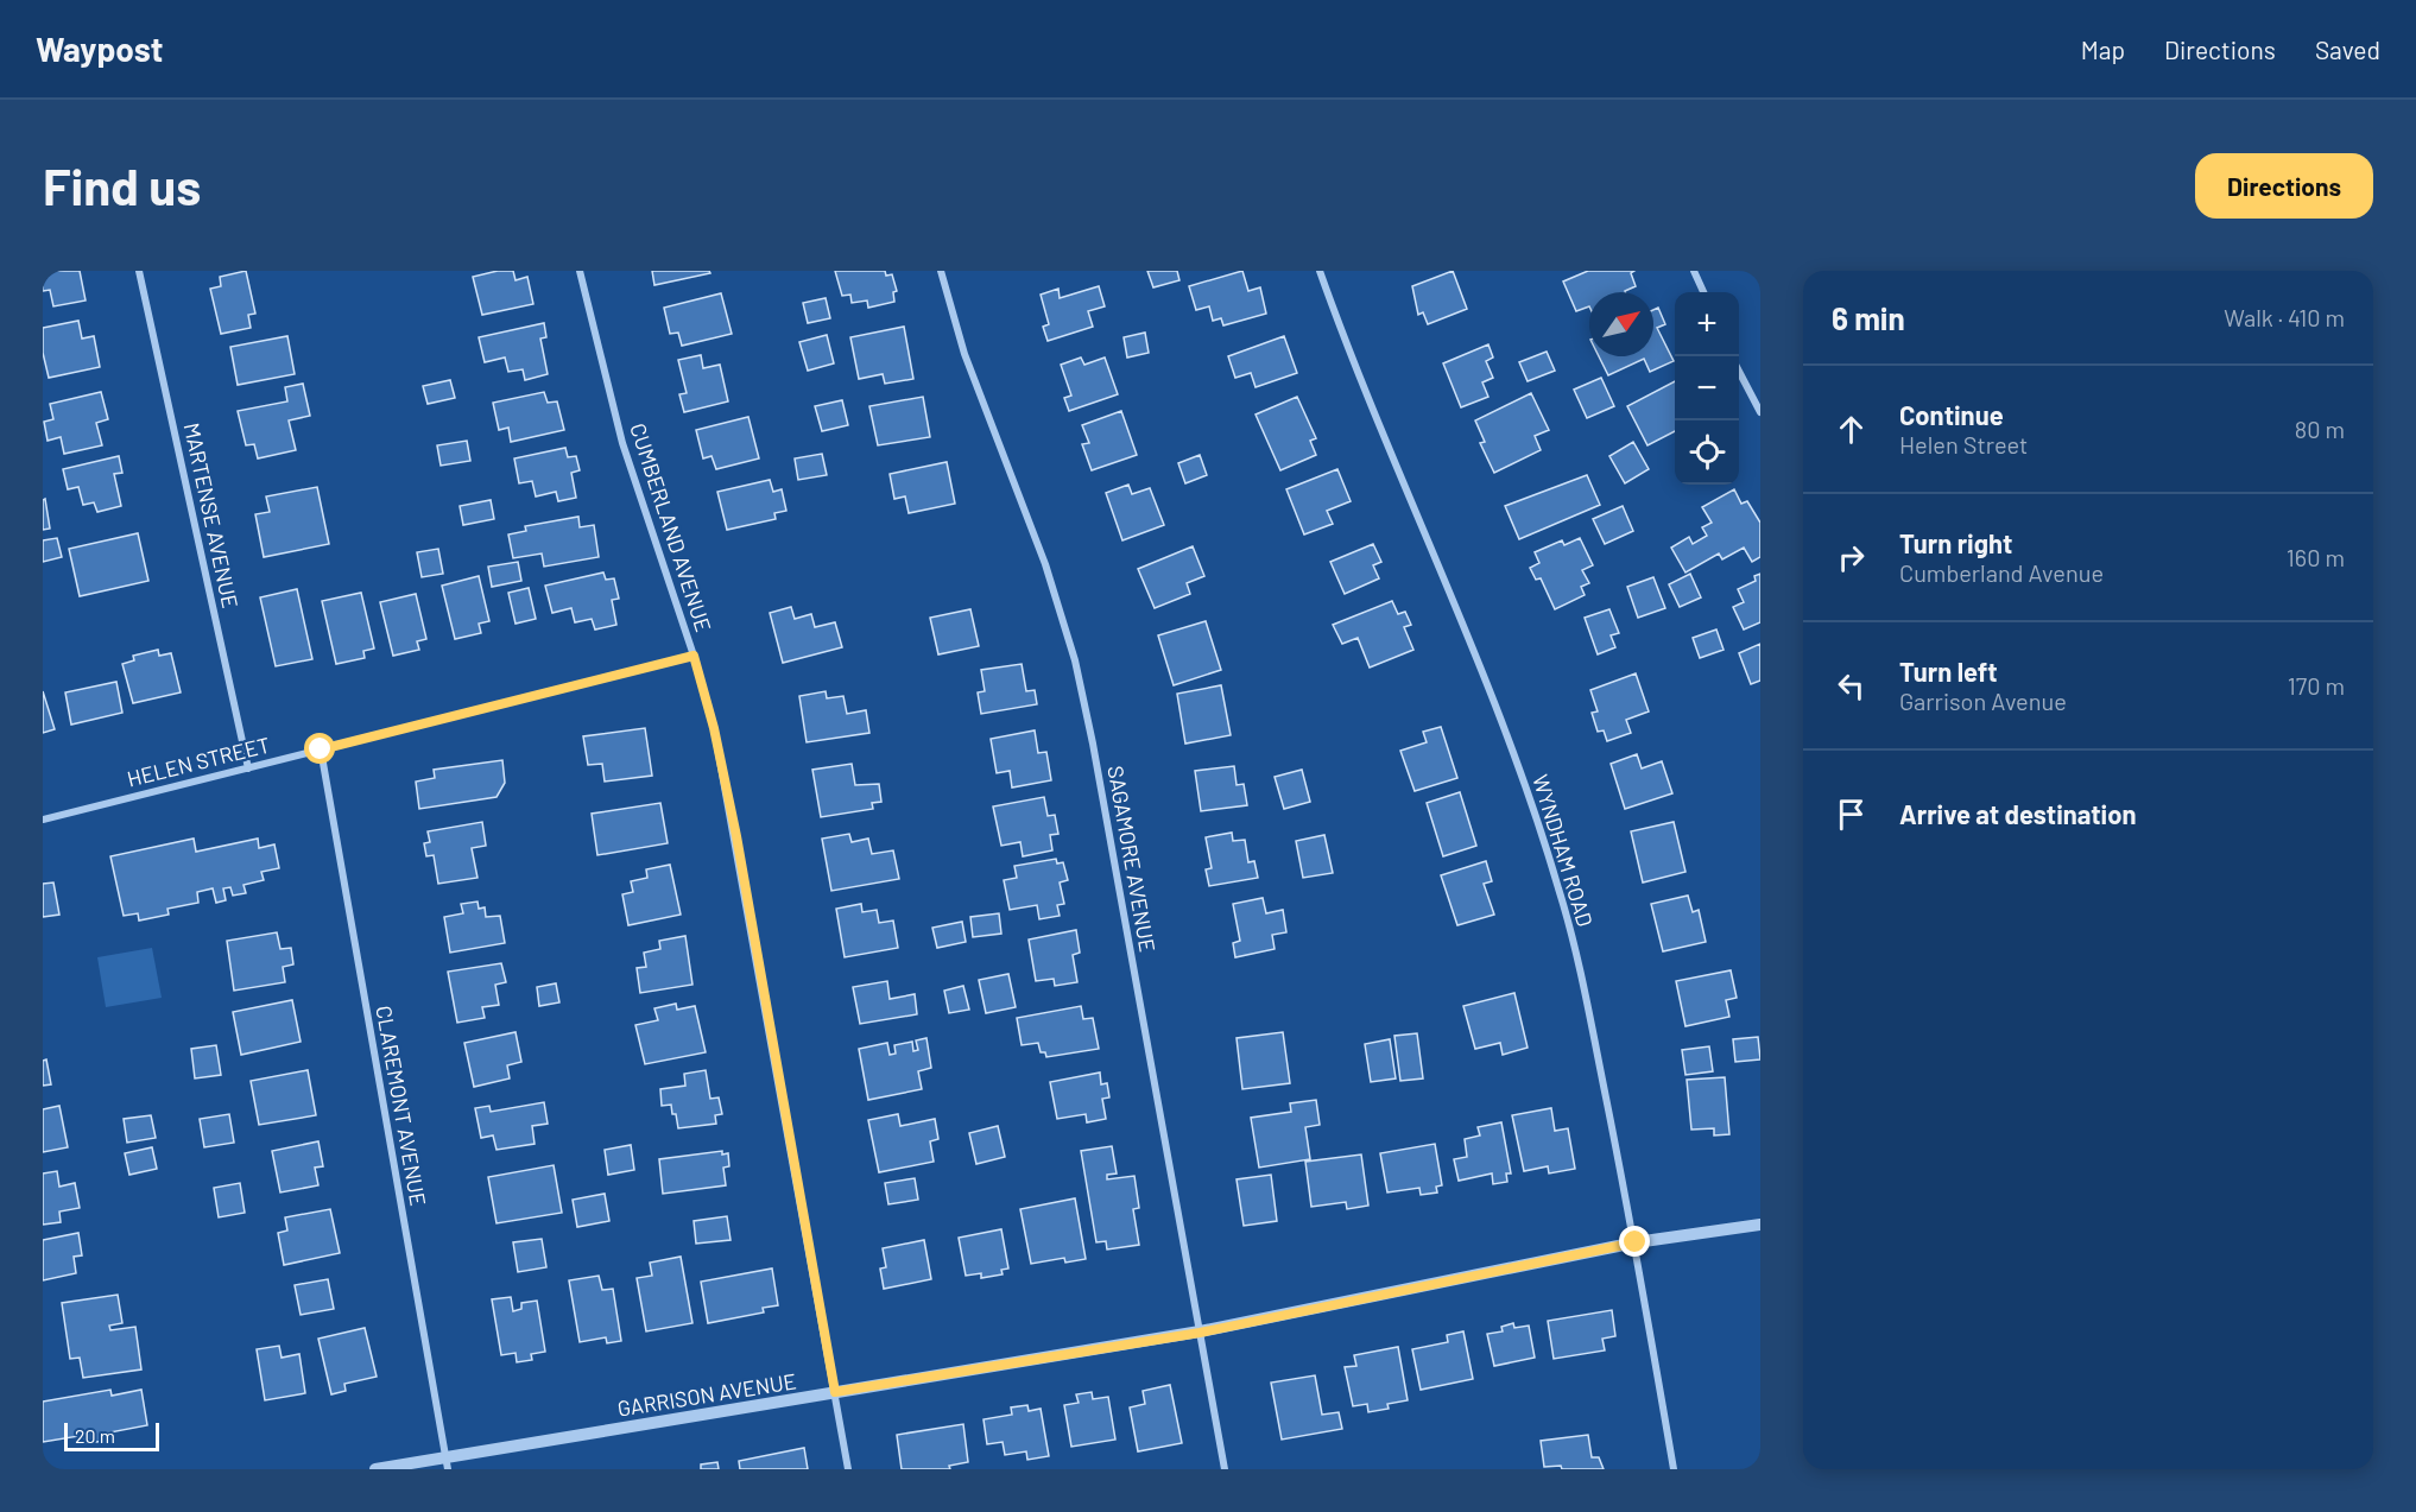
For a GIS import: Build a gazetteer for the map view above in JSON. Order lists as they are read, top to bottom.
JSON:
{
  "streets": {
    "street": [
      "MARTENSE AVENUE",
      "CUMBERLAND AVENUE",
      "HELEN STREET",
      "WYNDHAM ROAD",
      "SAGAMORE AVENUE",
      "CLAREMONT AVENUE",
      "GARRISON AVENUE"
    ]
  },
  "crossings": [
    ["MARTENSE AVENUE", "HELEN STREET"],
    ["CUMBERLAND AVENUE", "HELEN STREET"],
    ["CUMBERLAND AVENUE", "GARRISON AVENUE"],
    ["HELEN STREET", "CLAREMONT AVENUE"],
    ["WYNDHAM ROAD", "GARRISON AVENUE"],
    ["SAGAMORE AVENUE", "GARRISON AVENUE"],
    ["CLAREMONT AVENUE", "GARRISON AVENUE"]
  ],
  "scale_bar": "20 m",
  "north": "top right",
  "page": {
    "header": "Waypost",
    "nav": ["Map", "Directions", "Saved"],
    "buttons": "Directions",
    "title": "Find us",
    "heading": ["6 min", "Walk · 410 m"],
    "map_buttons": ["+", "−"],
    "list": [
      ["Continue", "Helen Street", "80 m"],
      ["Turn right", "Cumberland Avenue", "160 m"],
      ["Turn left", "Garrison Avenue", "170 m"],
      "Arrive at destination"
    ],
    "scale": "20 m"
  }
}
